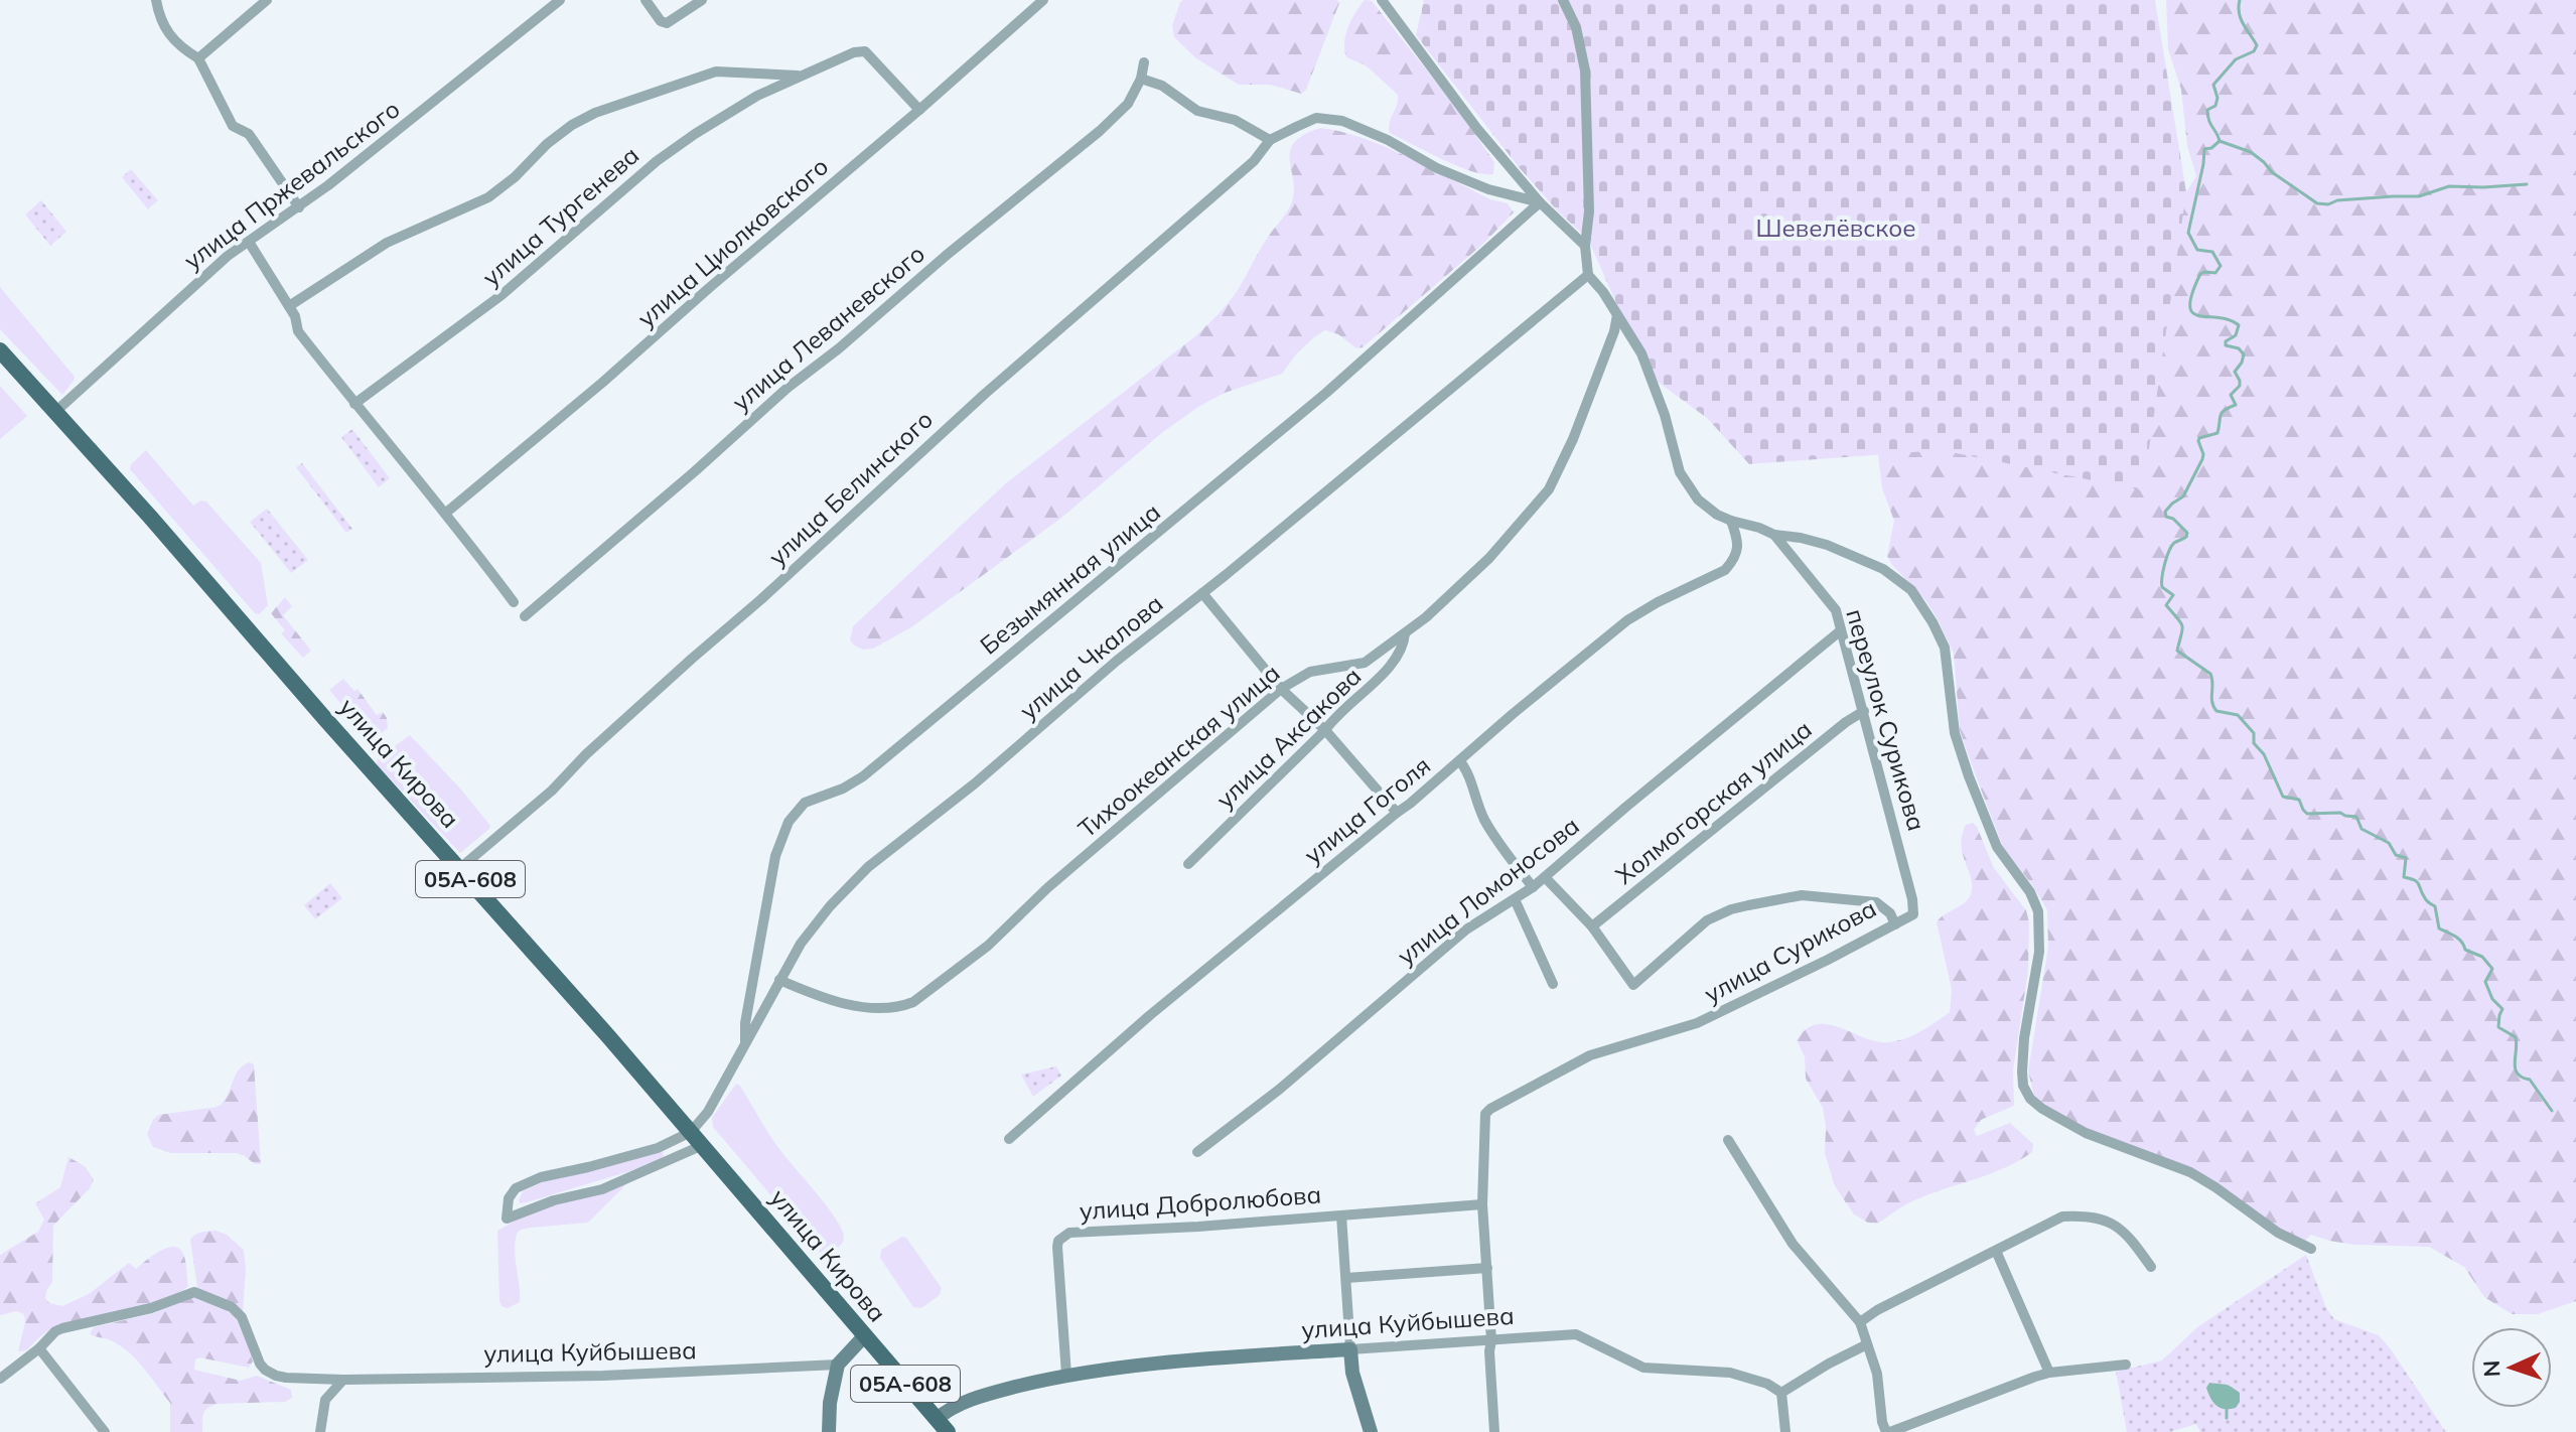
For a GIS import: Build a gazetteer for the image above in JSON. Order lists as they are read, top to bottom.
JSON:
{
  "streets": {
    "main road": ["улица Кирова", "05А-608", "улица Куйбышева"],
    "street": [
      "улица Пржевальского",
      "улица Тургенева",
      "улица Циолковского",
      "улица Леваневского",
      "улица Белинского",
      "Безымянная улица",
      "улица Чкалова",
      "переулок Сурикова",
      "улица Аксакова",
      "Тихоокеанская улица",
      "Холмогорская улица",
      "улица Гоголя",
      "улица Ломоносова",
      "улица Сурикова",
      "улица Добролюбова"
    ]
  },
  "crossings": [
    ["улица Пржевальского", "улица Кирова"],
    ["улица Тургенева", "улица Циолковского"],
    ["улица Белинского", "улица Кирова"],
    ["Безымянная улица", "улица Чкалова"],
    ["улица Чкалова", "Тихоокеанская улица"],
    ["улица Чкалова", "улица Кирова"],
    ["переулок Сурикова", "Холмогорская улица"],
    ["переулок Сурикова", "улица Ломоносова"],
    ["переулок Сурикова", "улица Сурикова"],
    ["улица Аксакова", "Тихоокеанская улица"],
    ["улица Кирова", "улица Куйбышева"],
    ["Холмогорская улица", "улица Сурикова"],
    ["улица Сурикова", "улица Добролюбова"],
    ["улица Добролюбова", "улица Куйбышева"]
  ],
  "parks": ["Шевелёвское"],
  "north": "left"
}
